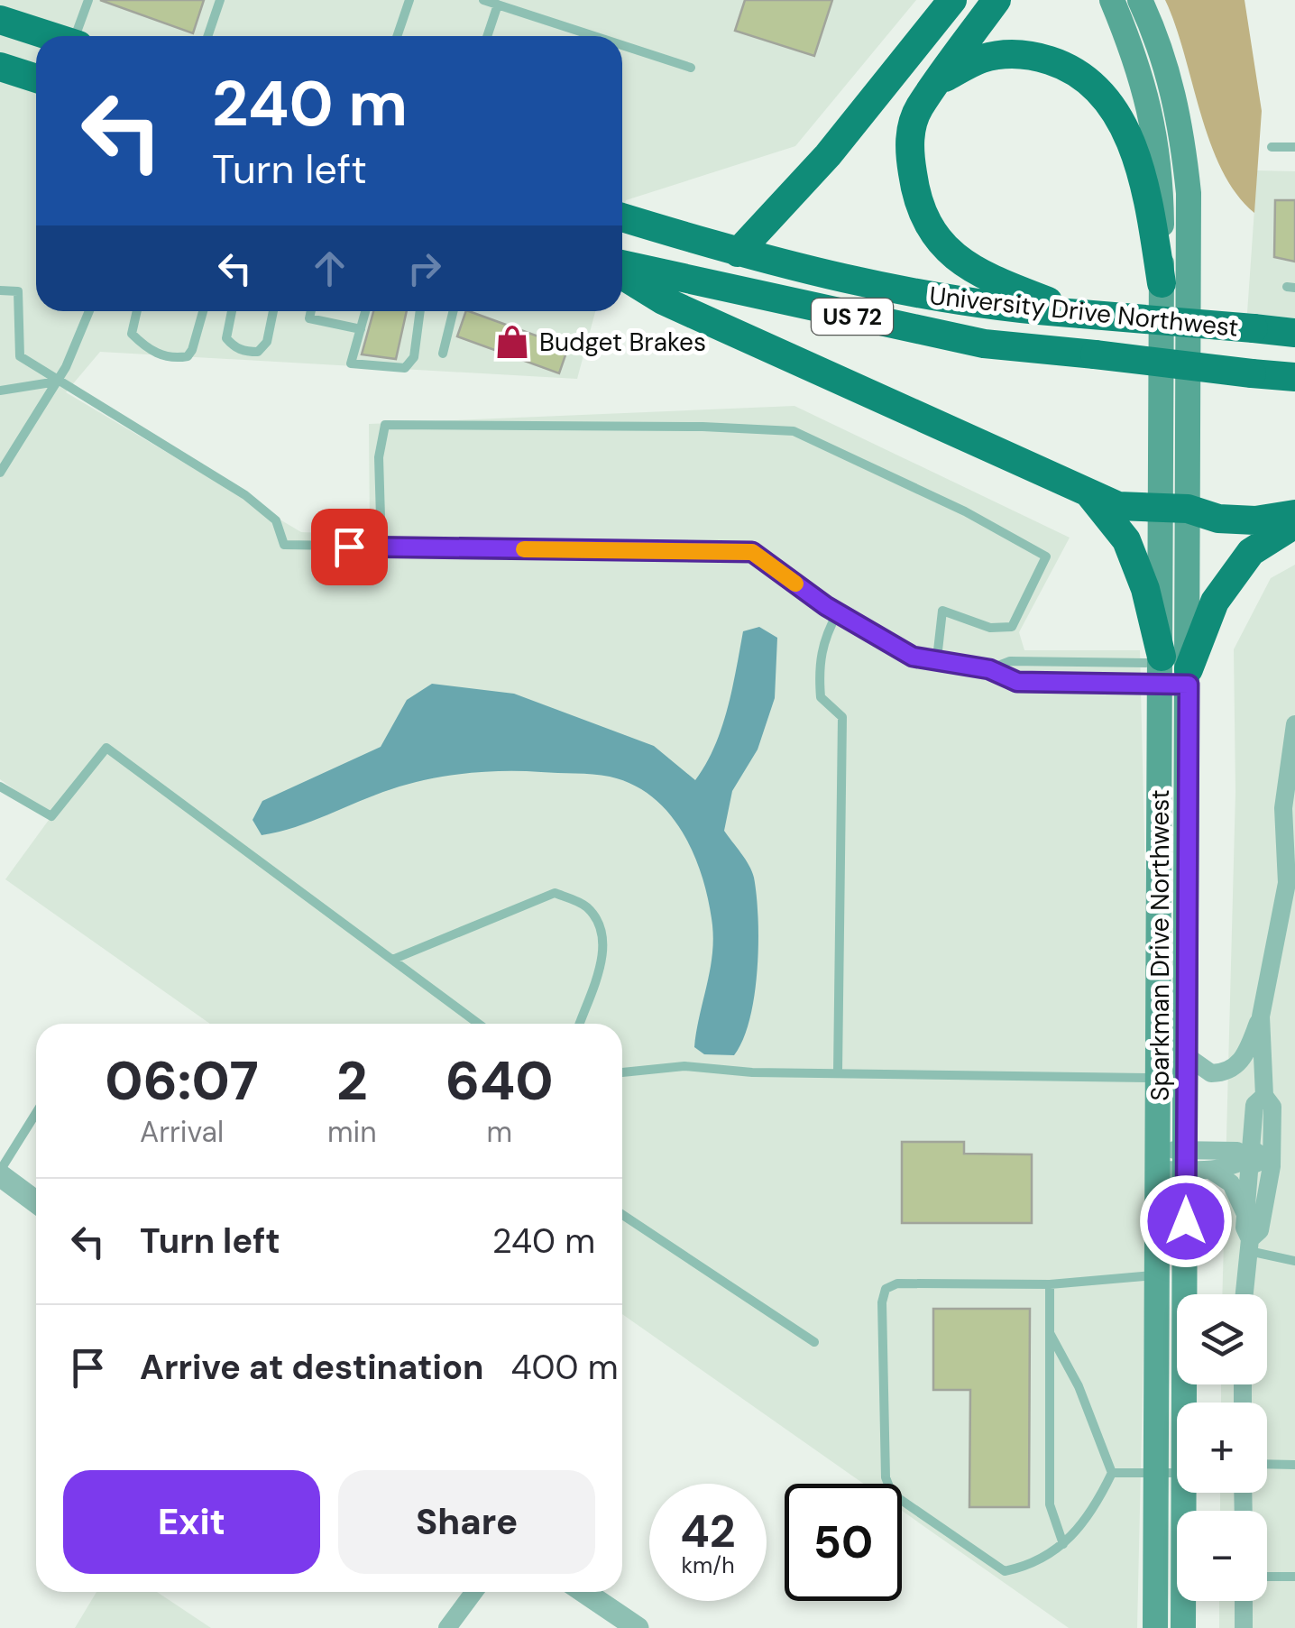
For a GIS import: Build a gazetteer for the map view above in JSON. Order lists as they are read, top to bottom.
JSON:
{
  "streets": {
    "highway": ["University Drive Northwest", "US 72"],
    "main road": ["Sparkman Drive Northwest"]
  },
  "places": {
    "shop": ["Budget Brakes"]
  },
  "page": {
    "turn": ["240 m", "Turn left"],
    "eta": [
      "06:07",
      "Arrival",
      "2",
      "min",
      "640",
      "m"
    ],
    "list": [
      {
        "name": "Turn left",
        "value": "240 m"
      },
      {
        "name": "Arrive at destination",
        "value": "400 m"
      }
    ],
    "map_buttons": ["+", "−"],
    "buttons": ["Exit", "Share"],
    "speed": "42 km/h",
    "limit": "50"
  }
}
